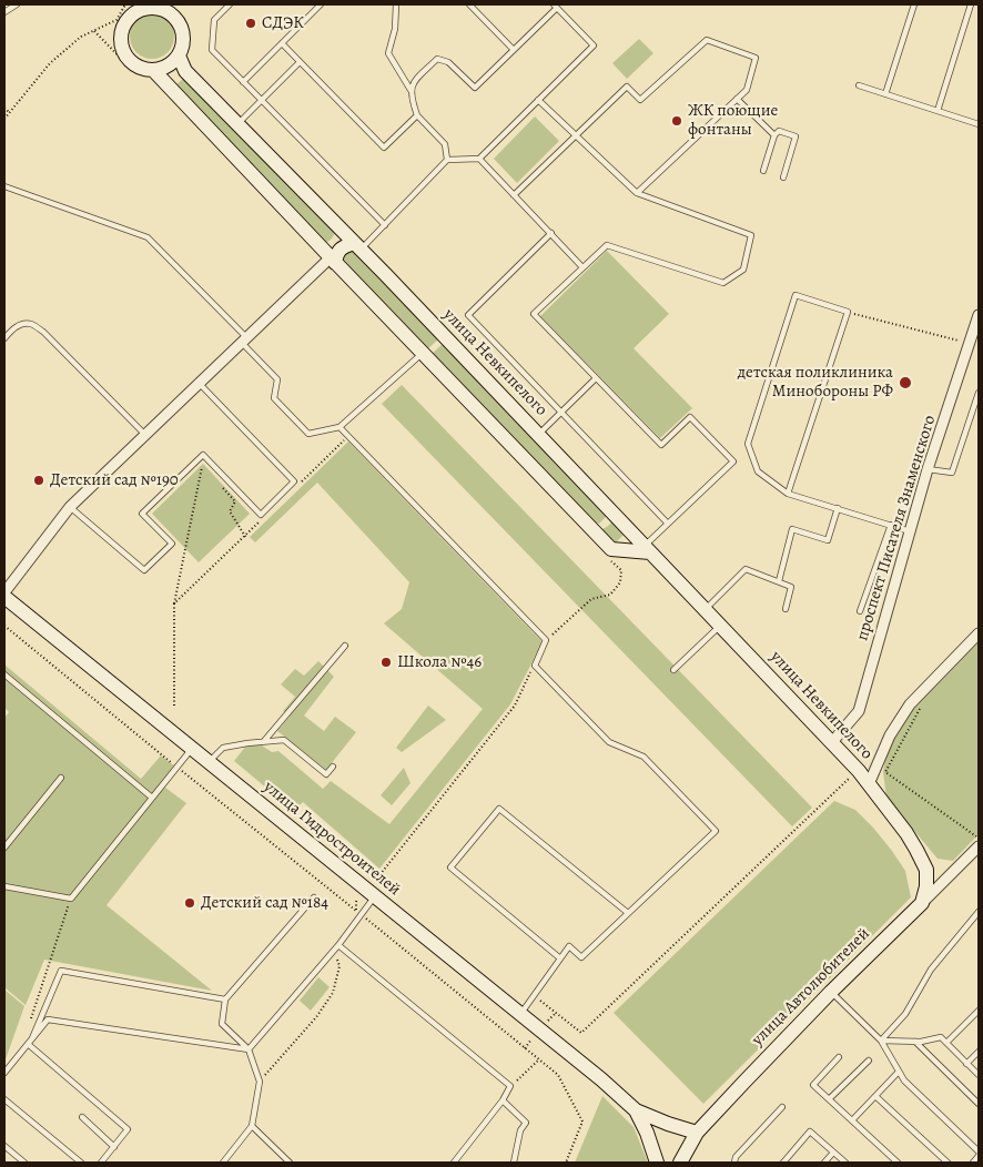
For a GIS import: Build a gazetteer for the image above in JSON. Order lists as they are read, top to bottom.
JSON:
{
  "streets": {
    "street": [
      "улица Невкипелого",
      "проспект Писателя Знаменского",
      "улица Гидростроителей",
      "улица Автолюбителей"
    ]
  },
  "crossings": [
    ["улица Невкипелого", "проспект Писателя Знаменского"],
    ["улица Невкипелого", "улица Автолюбителей"],
    ["улица Гидростроителей", "улица Автолюбителей"]
  ],
  "places": [
    "СДЭК",
    "ЖК поющие фонтаны",
    "детская поликлиника Минобороны РФ",
    "Детский сад №190",
    "Школа №46",
    "Детский сад №184"
  ]
}
